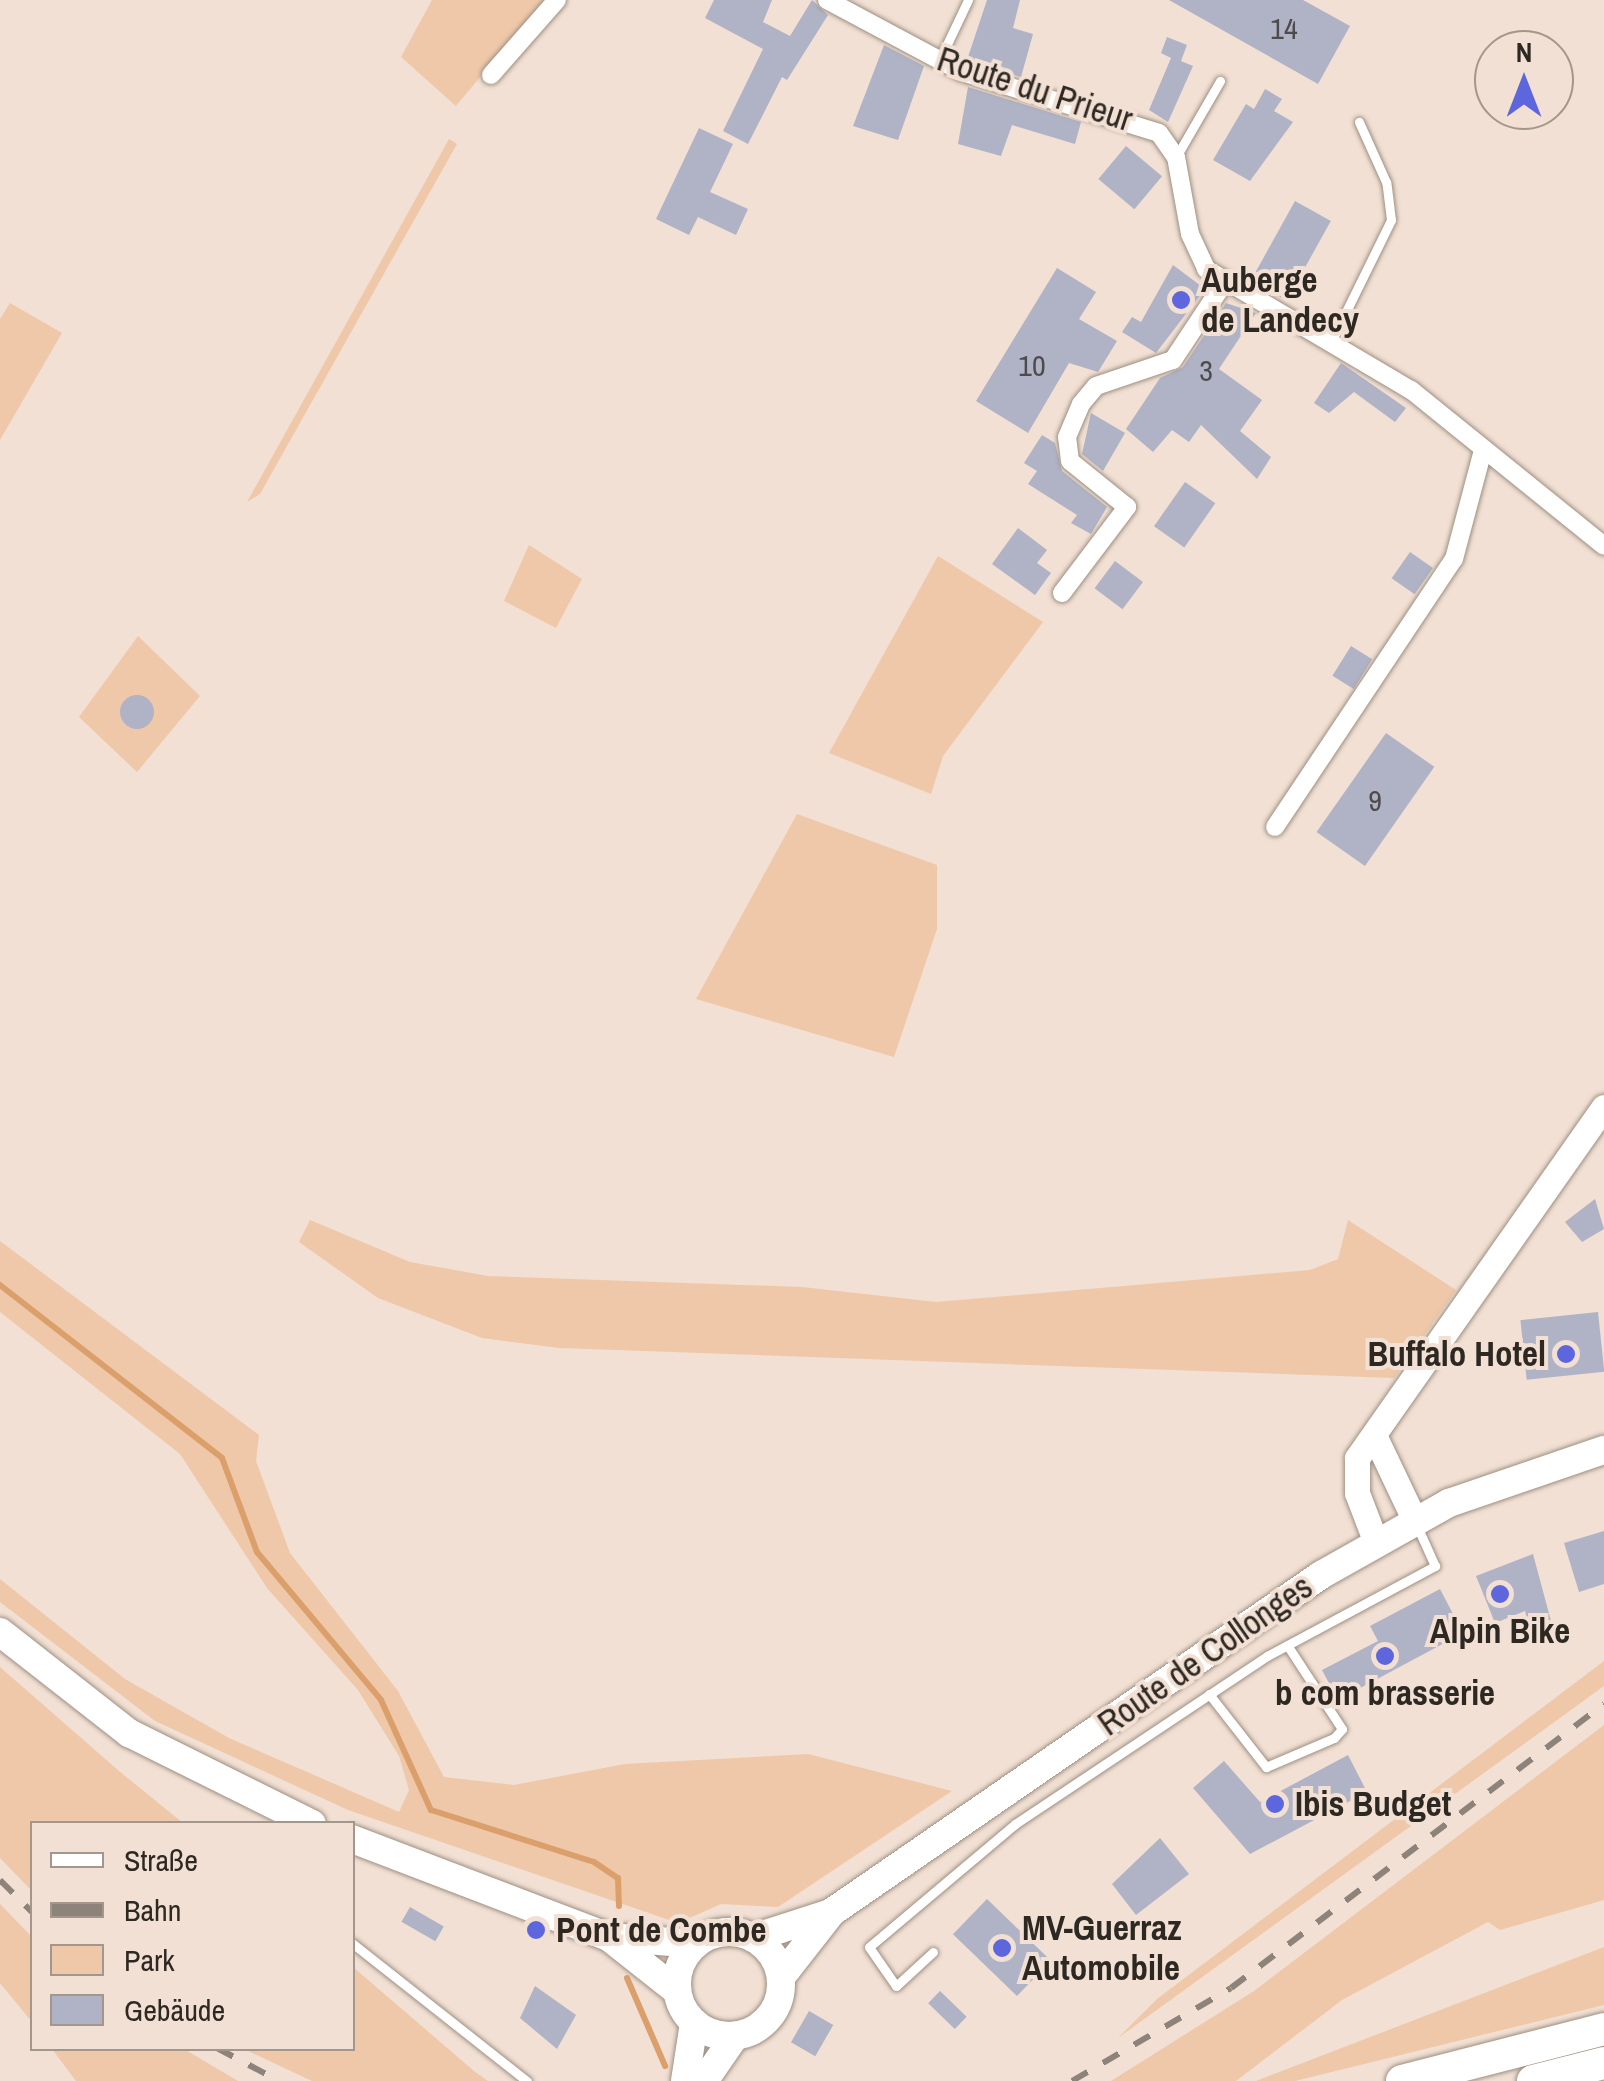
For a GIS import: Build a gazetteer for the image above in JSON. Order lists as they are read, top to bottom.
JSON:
{
  "streets": {
    "main road": ["Route de Collonges"],
    "street": ["Route du Prieur"]
  },
  "places": [
    "Auberge de Landecy",
    "Buffalo Hotel",
    "Alpin Bike",
    "b com brasserie",
    "Ibis Budget",
    "Pont de Combe",
    "MV-Guerraz Automobile"
  ],
  "house_numbers": [
    "14",
    "10",
    "3",
    "9"
  ],
  "legend": [
    "Straße",
    "Bahn",
    "Park",
    "Gebäude"
  ],
  "north": "top"
}
